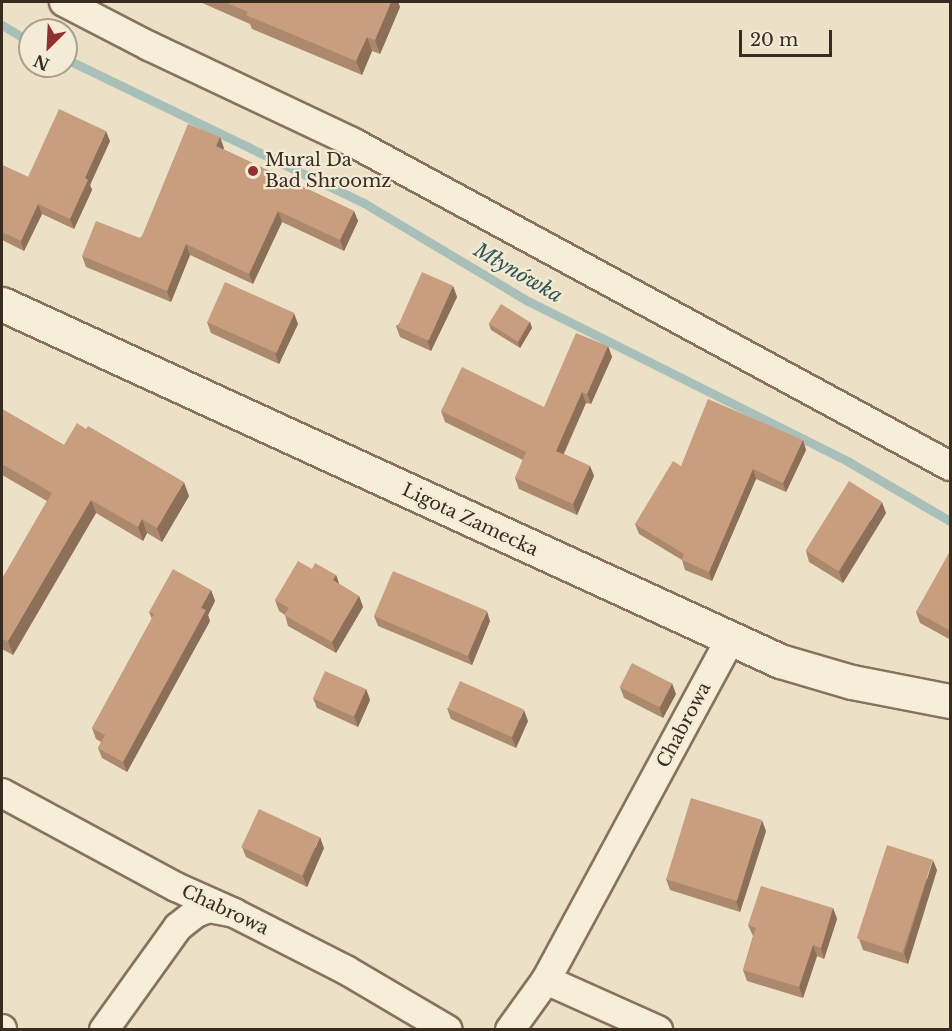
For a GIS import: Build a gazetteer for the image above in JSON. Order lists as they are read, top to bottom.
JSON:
{
  "streets": {
    "main road": ["Ligota Zamecka"],
    "street": ["Chabrowa"]
  },
  "crossings": [
    ["Ligota Zamecka", "Chabrowa"]
  ],
  "water": ["Młynówka"],
  "places": ["Mural Da Bad Shroomz"],
  "scale_bar": "20 m",
  "north": "bottom left"
}
